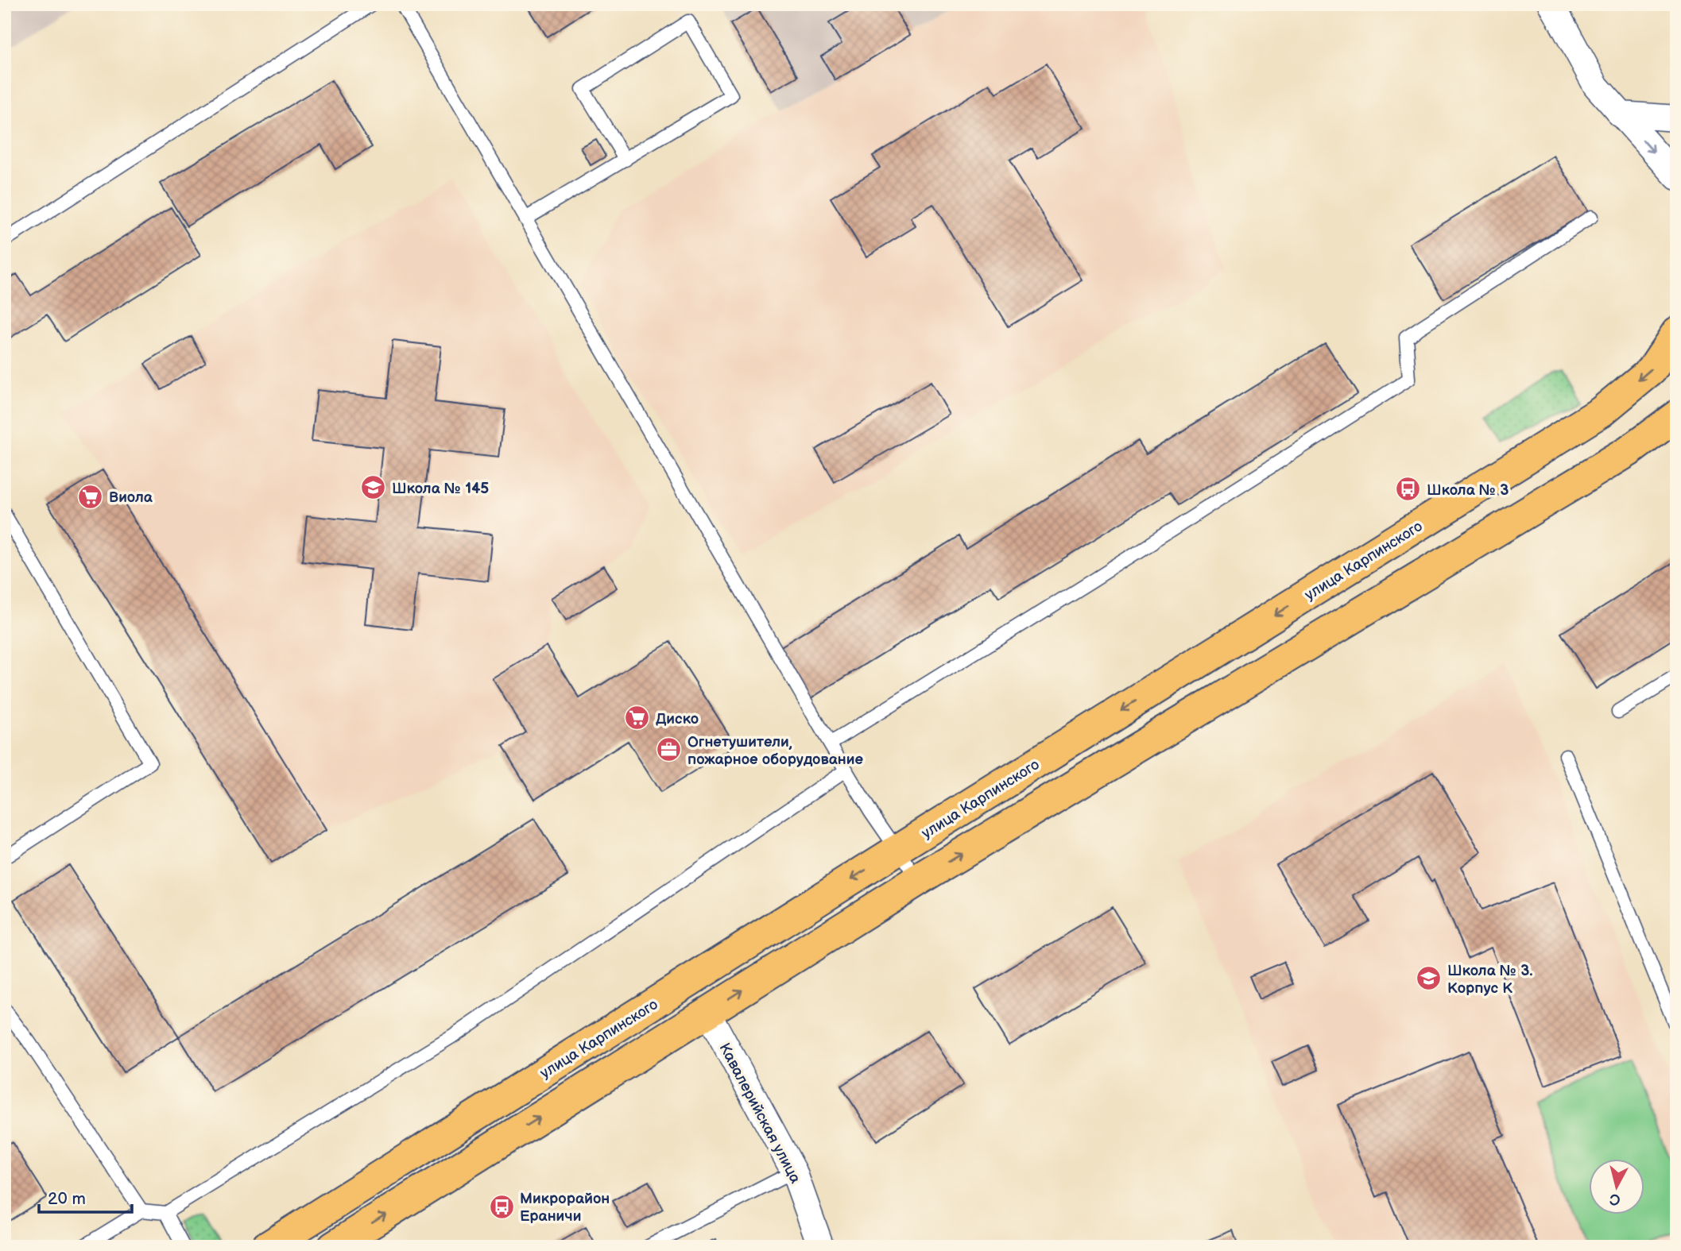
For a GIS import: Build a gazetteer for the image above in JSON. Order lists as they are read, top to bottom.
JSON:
{
  "streets": {
    "main road": ["улица Карпинского"],
    "street": ["Кавалерийская улица"]
  },
  "places": {
    "school or university": ["Школа № 145", "Школа № 3. Корпус К"],
    "bus stop": ["Школа № 3", "Микрорайон Ераничи"],
    "supermarket": ["Виола", "Диско"],
    "office": ["Огнетушители, пожарное оборудование"]
  },
  "scale_bar": "20 m",
  "north": "bottom"
}
